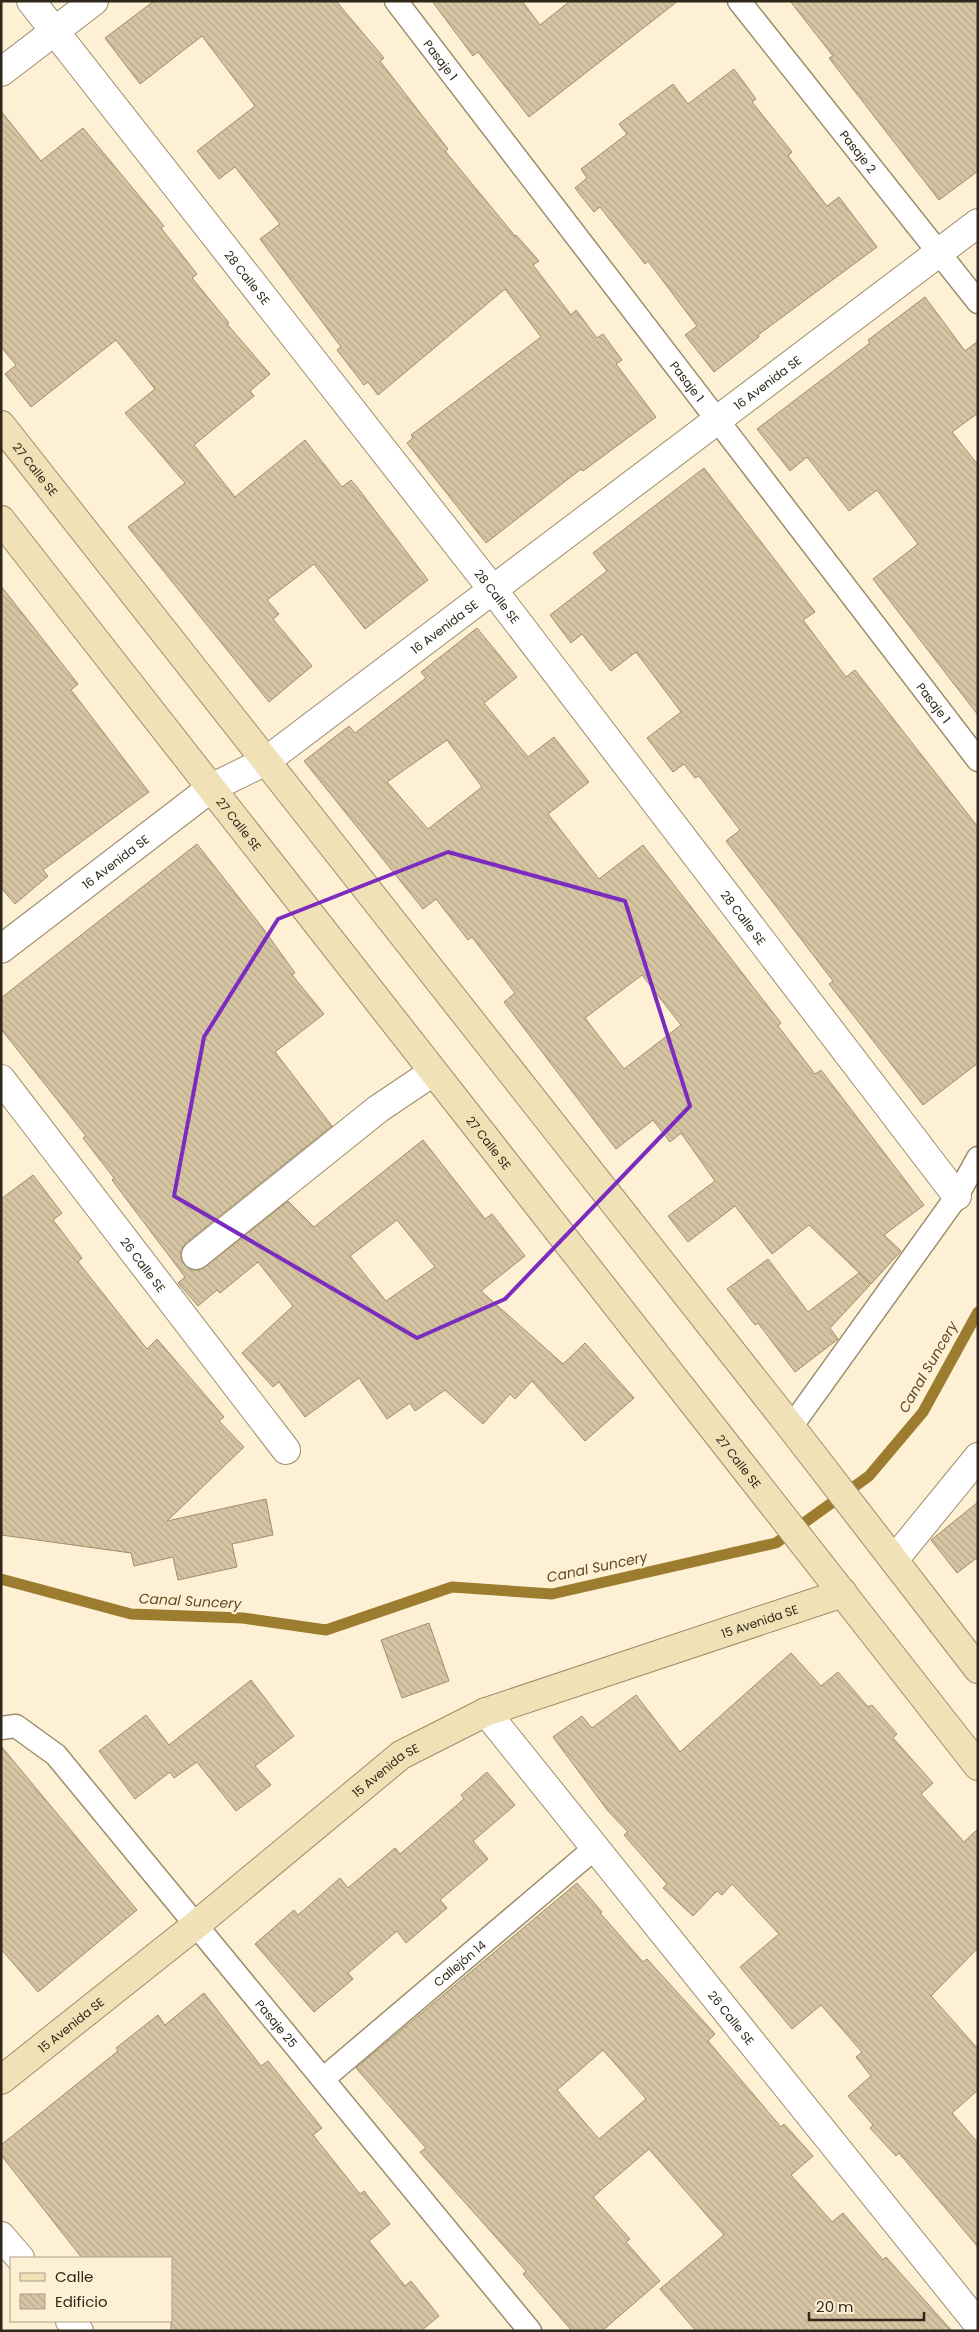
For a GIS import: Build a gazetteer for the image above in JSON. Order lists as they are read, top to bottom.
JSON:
{
  "streets": {
    "main road": ["27 Calle SE", "15 Avenida SE"],
    "street": ["28 Calle SE", "16 Avenida SE", "26 Calle SE"],
    "lane": [
      "Pasaje 1",
      "Pasaje 2",
      "Callejón 14",
      "Pasaje 25"
    ]
  },
  "crossings": [
    ["Pasaje 1", "16 Avenida SE"],
    ["Pasaje 2", "16 Avenida SE"],
    ["28 Calle SE", "16 Avenida SE"],
    ["16 Avenida SE", "27 Calle SE"],
    ["27 Calle SE", "15 Avenida SE"],
    ["26 Calle SE", "15 Avenida SE"],
    ["26 Calle SE", "Callejón 14"],
    ["15 Avenida SE", "Pasaje 25"],
    ["Callejón 14", "Pasaje 25"]
  ],
  "water": ["Canal Suncery"],
  "legend": ["Calle", "Edificio"],
  "scale_bar": "20 m"
}
